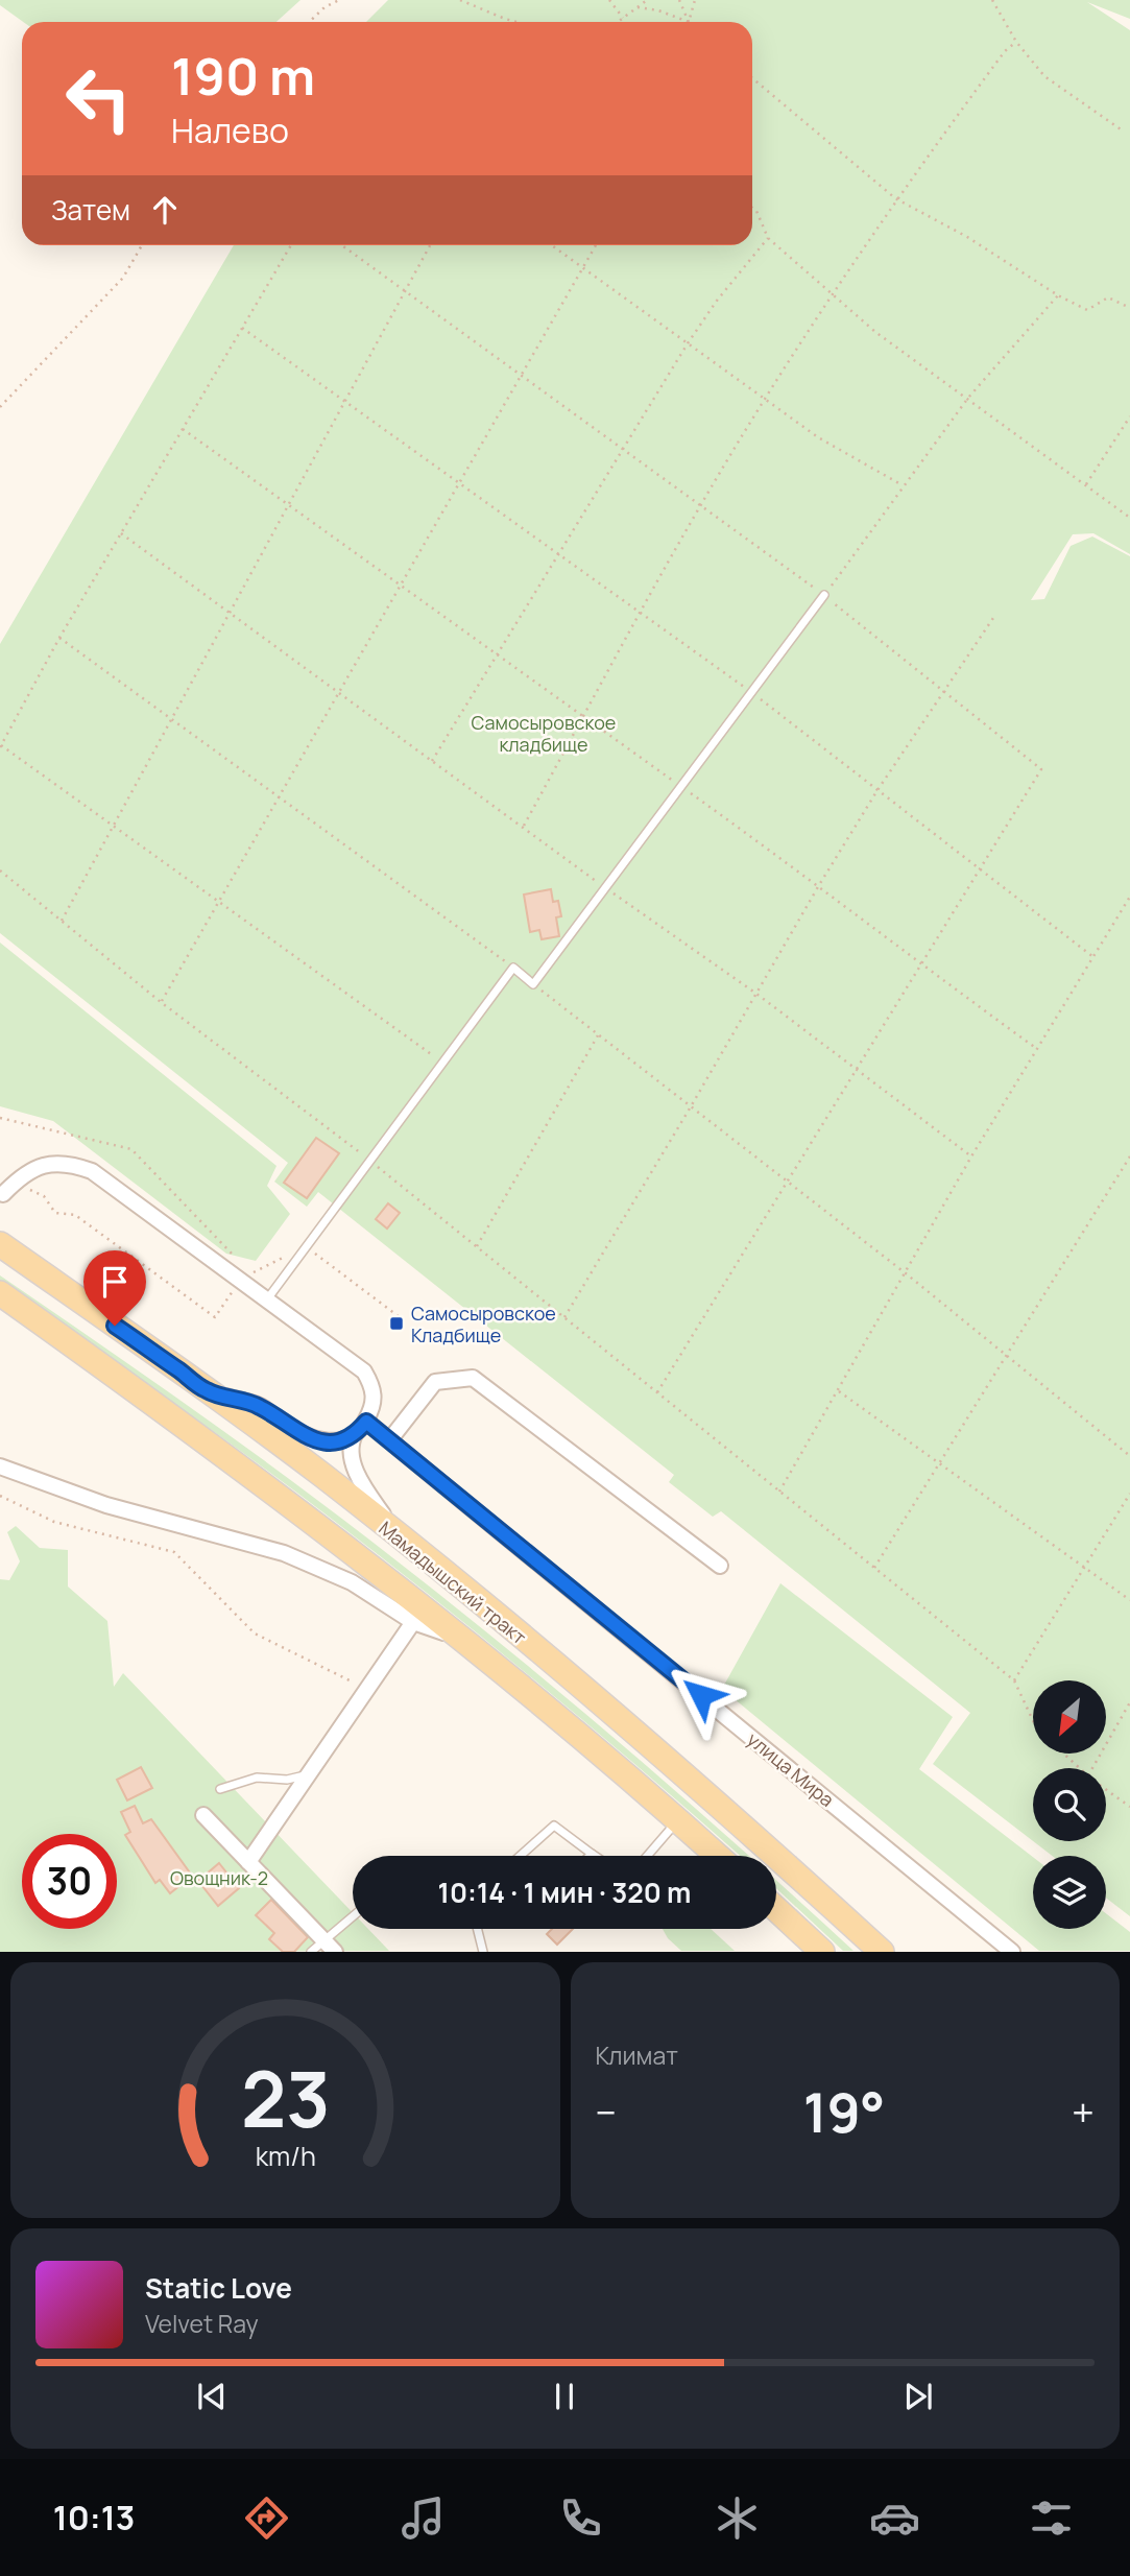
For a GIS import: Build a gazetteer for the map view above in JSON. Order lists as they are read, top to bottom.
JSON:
{
  "streets": {
    "main road": ["Мамадышский тракт"],
    "street": ["улица Мира"]
  },
  "parks": ["Самосыровское кладбище", "Овощник-2"],
  "places": {
    "transit": ["Самосыровское Кладбище"]
  },
  "north": "bottom left",
  "page": {
    "turn": ["190 m", "Налево"],
    "then": "Затем",
    "limit": "30",
    "trip": "10:14 · 1 мин · 320 m",
    "tile": "Климат",
    "heat": ["−", "19°", "+"],
    "song": ["Static Love", "Velvet Ray"],
    "tabs": "10:13",
    "gauge": ["23", "km/h"]
  }
}
